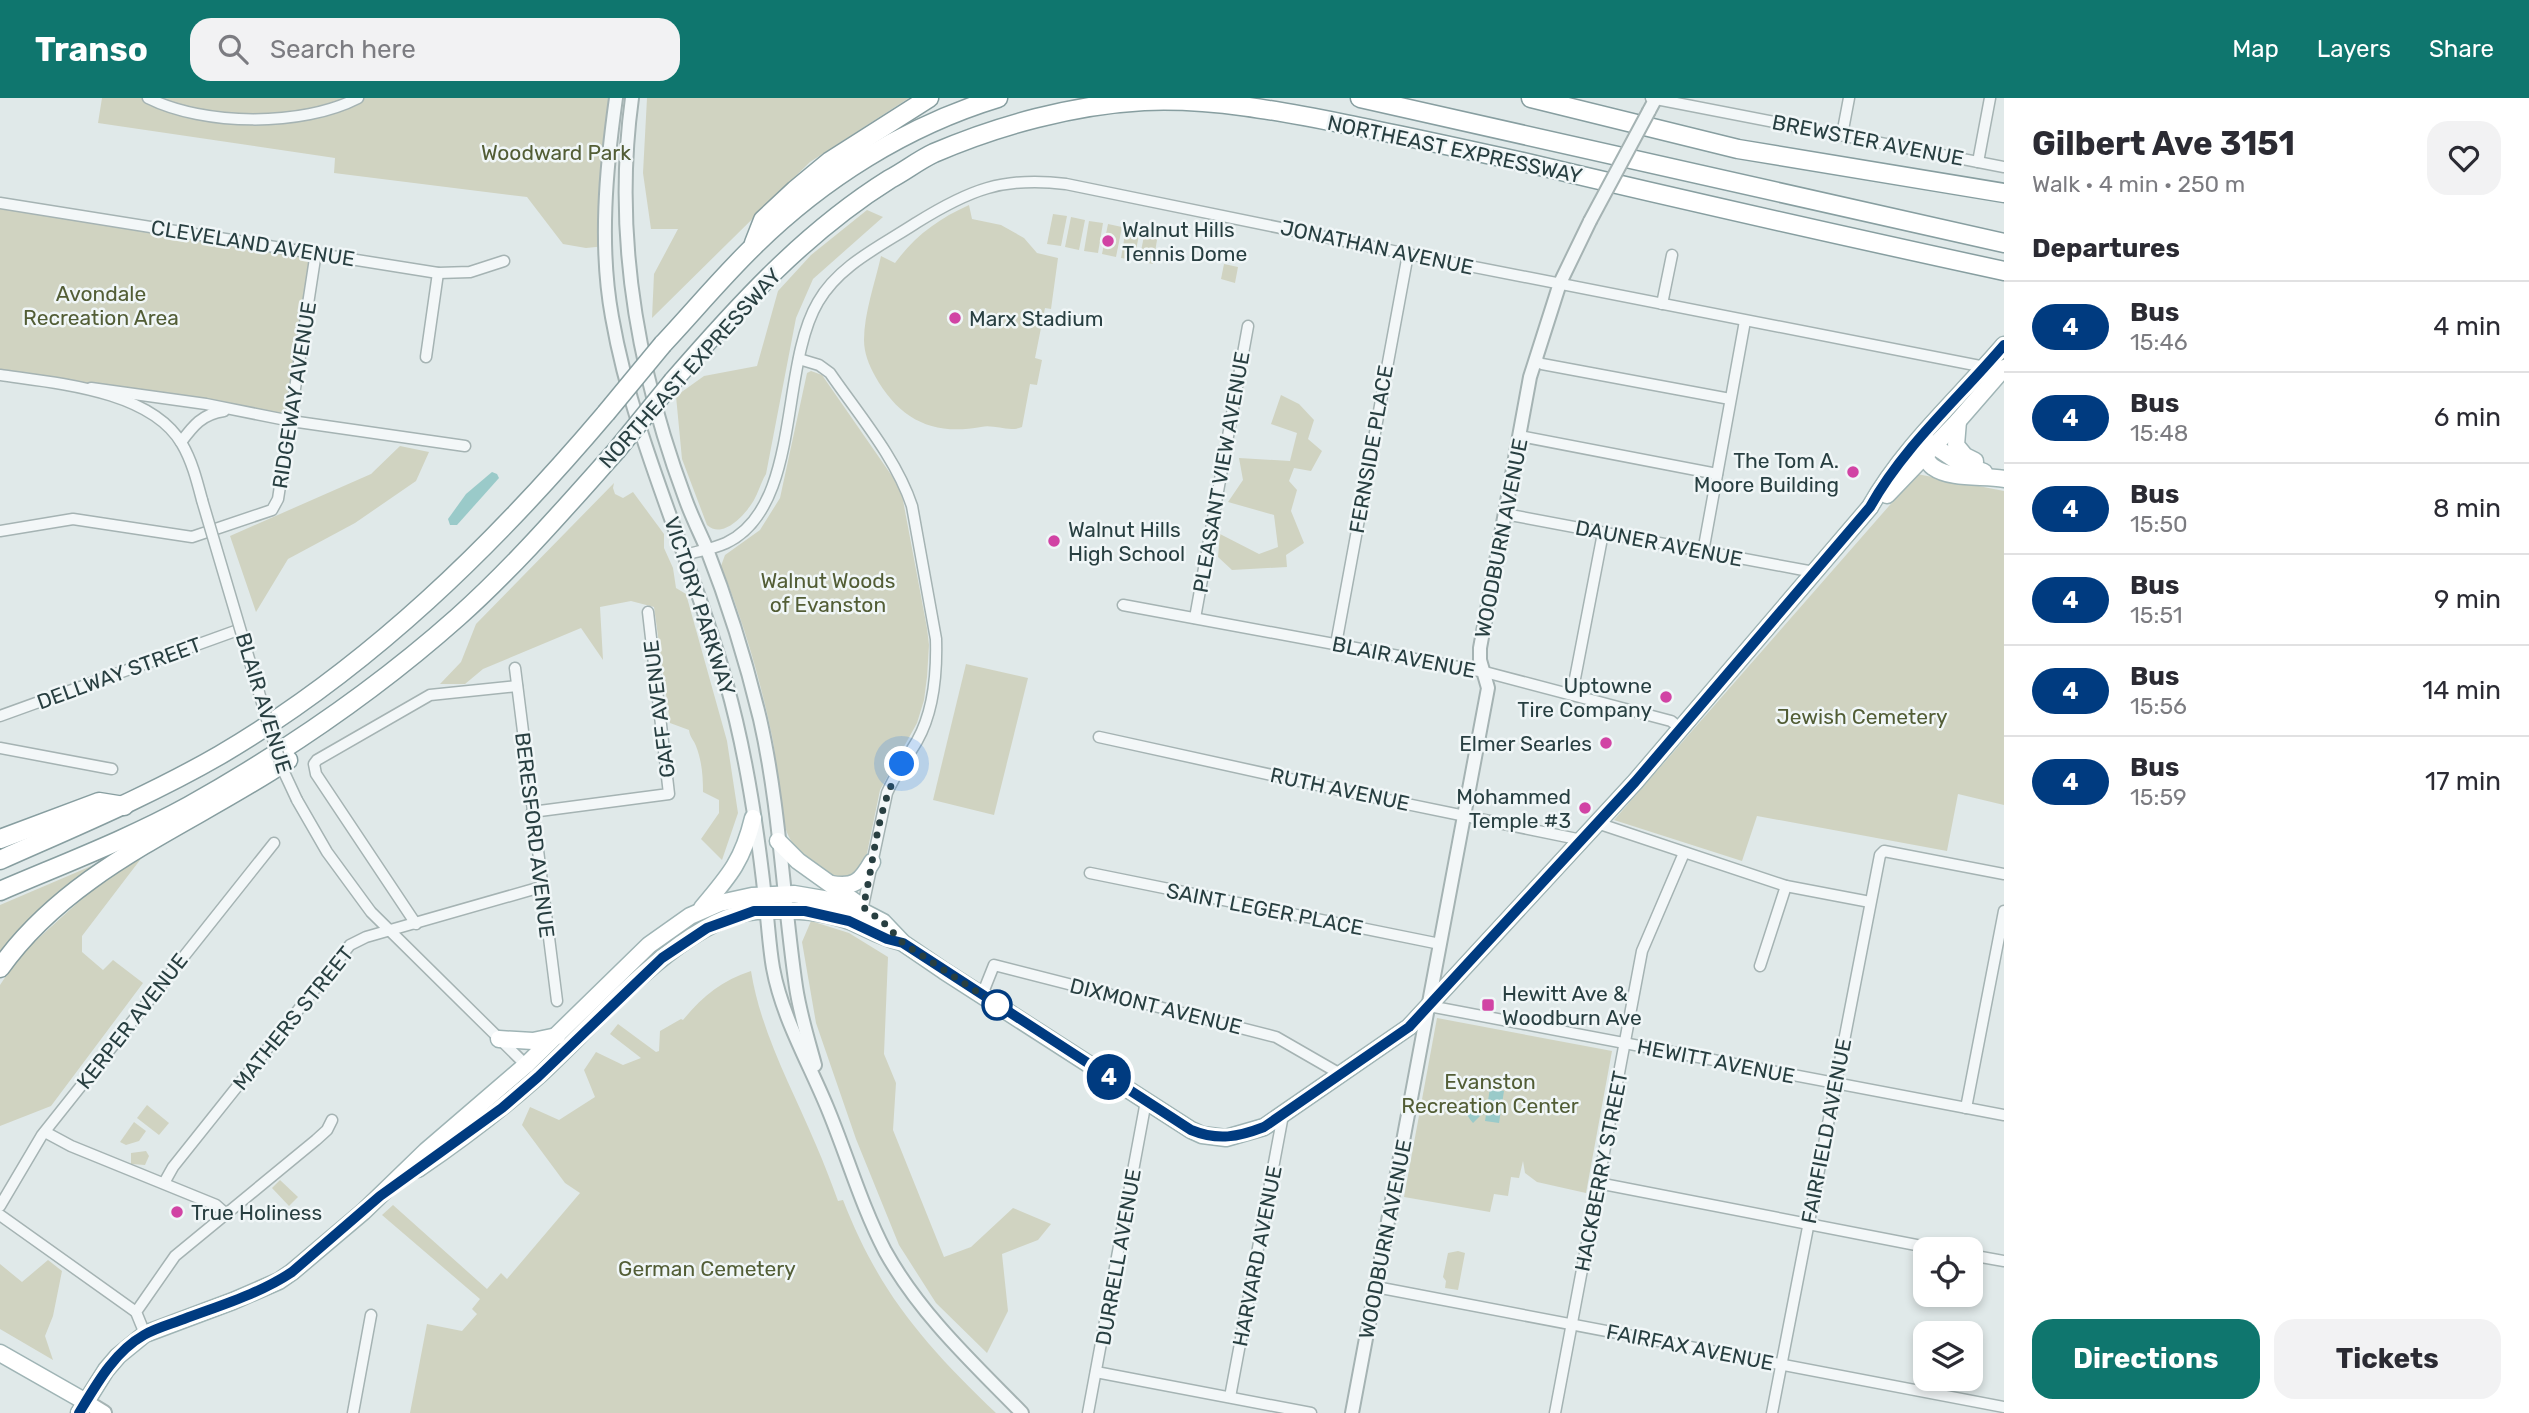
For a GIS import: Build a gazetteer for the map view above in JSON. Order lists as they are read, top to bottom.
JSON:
{
  "streets": {
    "highway": ["NORTHEAST EXPRESSWAY"],
    "street": [
      "BREWSTER AVENUE",
      "CLEVELAND AVENUE",
      "JONATHAN AVENUE",
      "RIDGEWAY AVENUE",
      "FERNSIDE PLACE",
      "PLEASANT VIEW AVENUE",
      "WOODBURN AVENUE",
      "DAUNER AVENUE",
      "VICTORY PARKWAY",
      "BLAIR AVENUE",
      "DELLWAY STREET",
      "GAFF AVENUE",
      "RUTH AVENUE",
      "BERESFORD AVENUE",
      "SAINT LEGER PLACE",
      "DIXMONT AVENUE",
      "MATHERS STREET",
      "KERPER AVENUE",
      "HEWITT AVENUE",
      "FAIRFIELD AVENUE",
      "HACKBERRY STREET",
      "HARVARD AVENUE",
      "DURRELL AVENUE",
      "FAIRFAX AVENUE"
    ]
  },
  "crossings": [
    ["BREWSTER AVENUE", "WOODBURN AVENUE"],
    ["CLEVELAND AVENUE", "RIDGEWAY AVENUE"],
    ["JONATHAN AVENUE", "FERNSIDE PLACE"],
    ["JONATHAN AVENUE", "WOODBURN AVENUE"],
    ["JONATHAN AVENUE", "VICTORY PARKWAY"],
    ["FERNSIDE PLACE", "BLAIR AVENUE"],
    ["PLEASANT VIEW AVENUE", "BLAIR AVENUE"],
    ["WOODBURN AVENUE", "DAUNER AVENUE"],
    ["WOODBURN AVENUE", "BLAIR AVENUE"],
    ["WOODBURN AVENUE", "RUTH AVENUE"],
    ["WOODBURN AVENUE", "SAINT LEGER PLACE"],
    ["WOODBURN AVENUE", "HEWITT AVENUE"],
    ["WOODBURN AVENUE", "FAIRFAX AVENUE"],
    ["BLAIR AVENUE", "MATHERS STREET"],
    ["GAFF AVENUE", "BERESFORD AVENUE"],
    ["BERESFORD AVENUE", "MATHERS STREET"],
    ["HEWITT AVENUE", "FAIRFIELD AVENUE"],
    ["HEWITT AVENUE", "HACKBERRY STREET"],
    ["FAIRFIELD AVENUE", "FAIRFAX AVENUE"],
    ["HACKBERRY STREET", "FAIRFAX AVENUE"]
  ],
  "parks": [
    "Woodward Park",
    "Avondale Recreation Area",
    "Walnut Woods of Evanston",
    "Jewish Cemetery",
    "Evanston Recreation Center",
    "German Cemetery"
  ],
  "places": {
    "other": [
      "Walnut Hills Tennis Dome",
      "Marx Stadium",
      "The Tom A. Moore Building",
      "Walnut Hills High School",
      "Uptowne Tire Company",
      "Elmer Searles",
      "Mohammed Temple #3",
      "True Holiness"
    ],
    "transit": ["Hewitt Ave & Woodburn Ave"]
  },
  "lines": ["bus line 4"],
  "page": {
    "header": "Transo",
    "search": "Search here",
    "nav": ["Map", "Layers", "Share"],
    "on_map": "4",
    "heading": [
      ["Gilbert Ave 3151", "Walk · 4 min · 250 m"],
      "Departures"
    ],
    "list": [
      {
        "mark": "4",
        "name": "Bus",
        "note": "15:46",
        "value": "4 min"
      },
      {
        "mark": "4",
        "name": "Bus",
        "note": "15:48",
        "value": "6 min"
      },
      {
        "mark": "4",
        "name": "Bus",
        "note": "15:50",
        "value": "8 min"
      },
      {
        "mark": "4",
        "name": "Bus",
        "note": "15:51",
        "value": "9 min"
      },
      {
        "mark": "4",
        "name": "Bus",
        "note": "15:56",
        "value": "14 min"
      },
      {
        "mark": "4",
        "name": "Bus",
        "note": "15:59",
        "value": "17 min"
      }
    ],
    "buttons": ["Directions", "Tickets"]
  }
}
